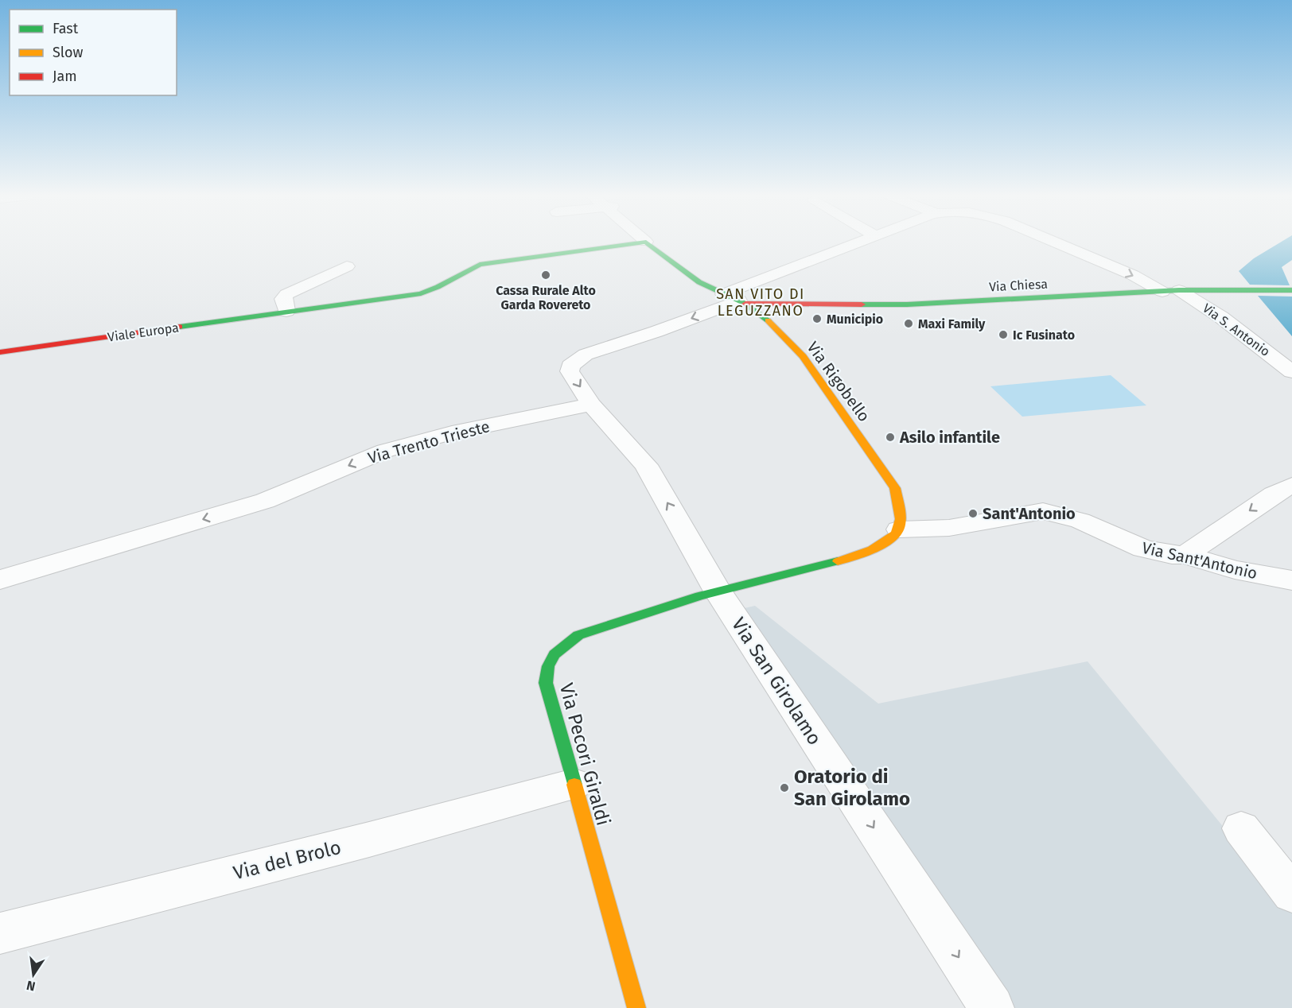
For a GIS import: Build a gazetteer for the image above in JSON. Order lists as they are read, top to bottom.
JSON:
{
  "streets": {
    "main road": [
      "Via Chiesa",
      "Viale Europa",
      "Via Rigobello",
      "Via Pecori Giraldi"
    ],
    "street": [
      "Via S. Antonio",
      "Via Trento Trieste",
      "Via Sant'Antonio",
      "Via San Girolamo",
      "Via del Brolo"
    ]
  },
  "crossings": [
    ["Via Chiesa", "Via S. Antonio"],
    ["Via Chiesa", "Via Rigobello"],
    ["Via Rigobello", "Via Sant'Antonio"],
    ["Via Trento Trieste", "Via San Girolamo"],
    ["Via San Girolamo", "Via Pecori Giraldi"],
    ["Via Pecori Giraldi", "Via del Brolo"]
  ],
  "one_way": ["Via S. Antonio", "Via Trento Trieste"],
  "districts": ["SAN VITO DI LEGUZZANO"],
  "places": [
    "Cassa Rurale Alto Garda Rovereto",
    "Municipio",
    "Maxi Family",
    "Ic Fusinato",
    "Asilo infantile",
    "Sant'Antonio",
    "Oratorio di San Girolamo"
  ],
  "legend": ["Fast", "Slow", "Jam"],
  "north": "bottom"
}
